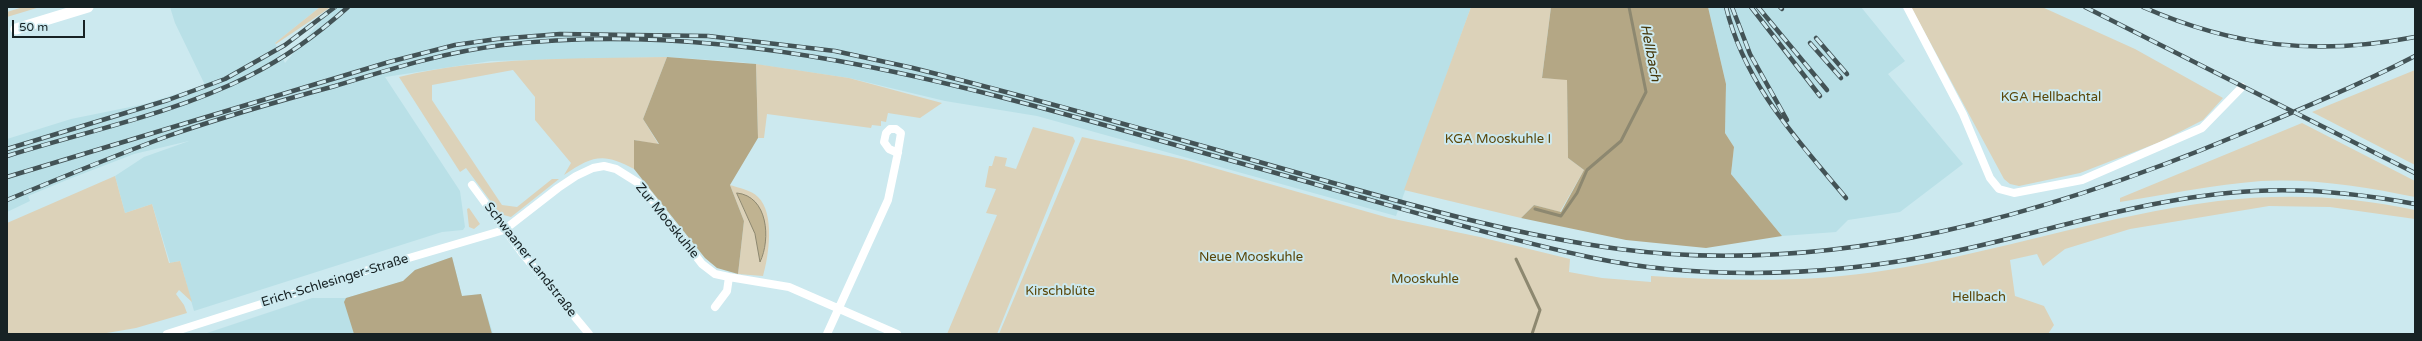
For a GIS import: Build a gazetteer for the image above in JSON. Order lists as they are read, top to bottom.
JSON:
{
  "streets": {
    "street": ["Zur Mooskuhle", "Schwaaner Landstraße", "Erich-Schlesinger-Straße"]
  },
  "crossings": [
    ["Zur Mooskuhle", "Schwaaner Landstraße"],
    ["Zur Mooskuhle", "Erich-Schlesinger-Straße"],
    ["Schwaaner Landstraße", "Erich-Schlesinger-Straße"]
  ],
  "water": ["Hellbach"],
  "parks": [
    "KGA Hellbachtal",
    "KGA Mooskuhle I",
    "Neue Mooskuhle",
    "Mooskuhle",
    "Kirschblüte",
    "Hellbach"
  ],
  "scale_bar": "50 m"
}
